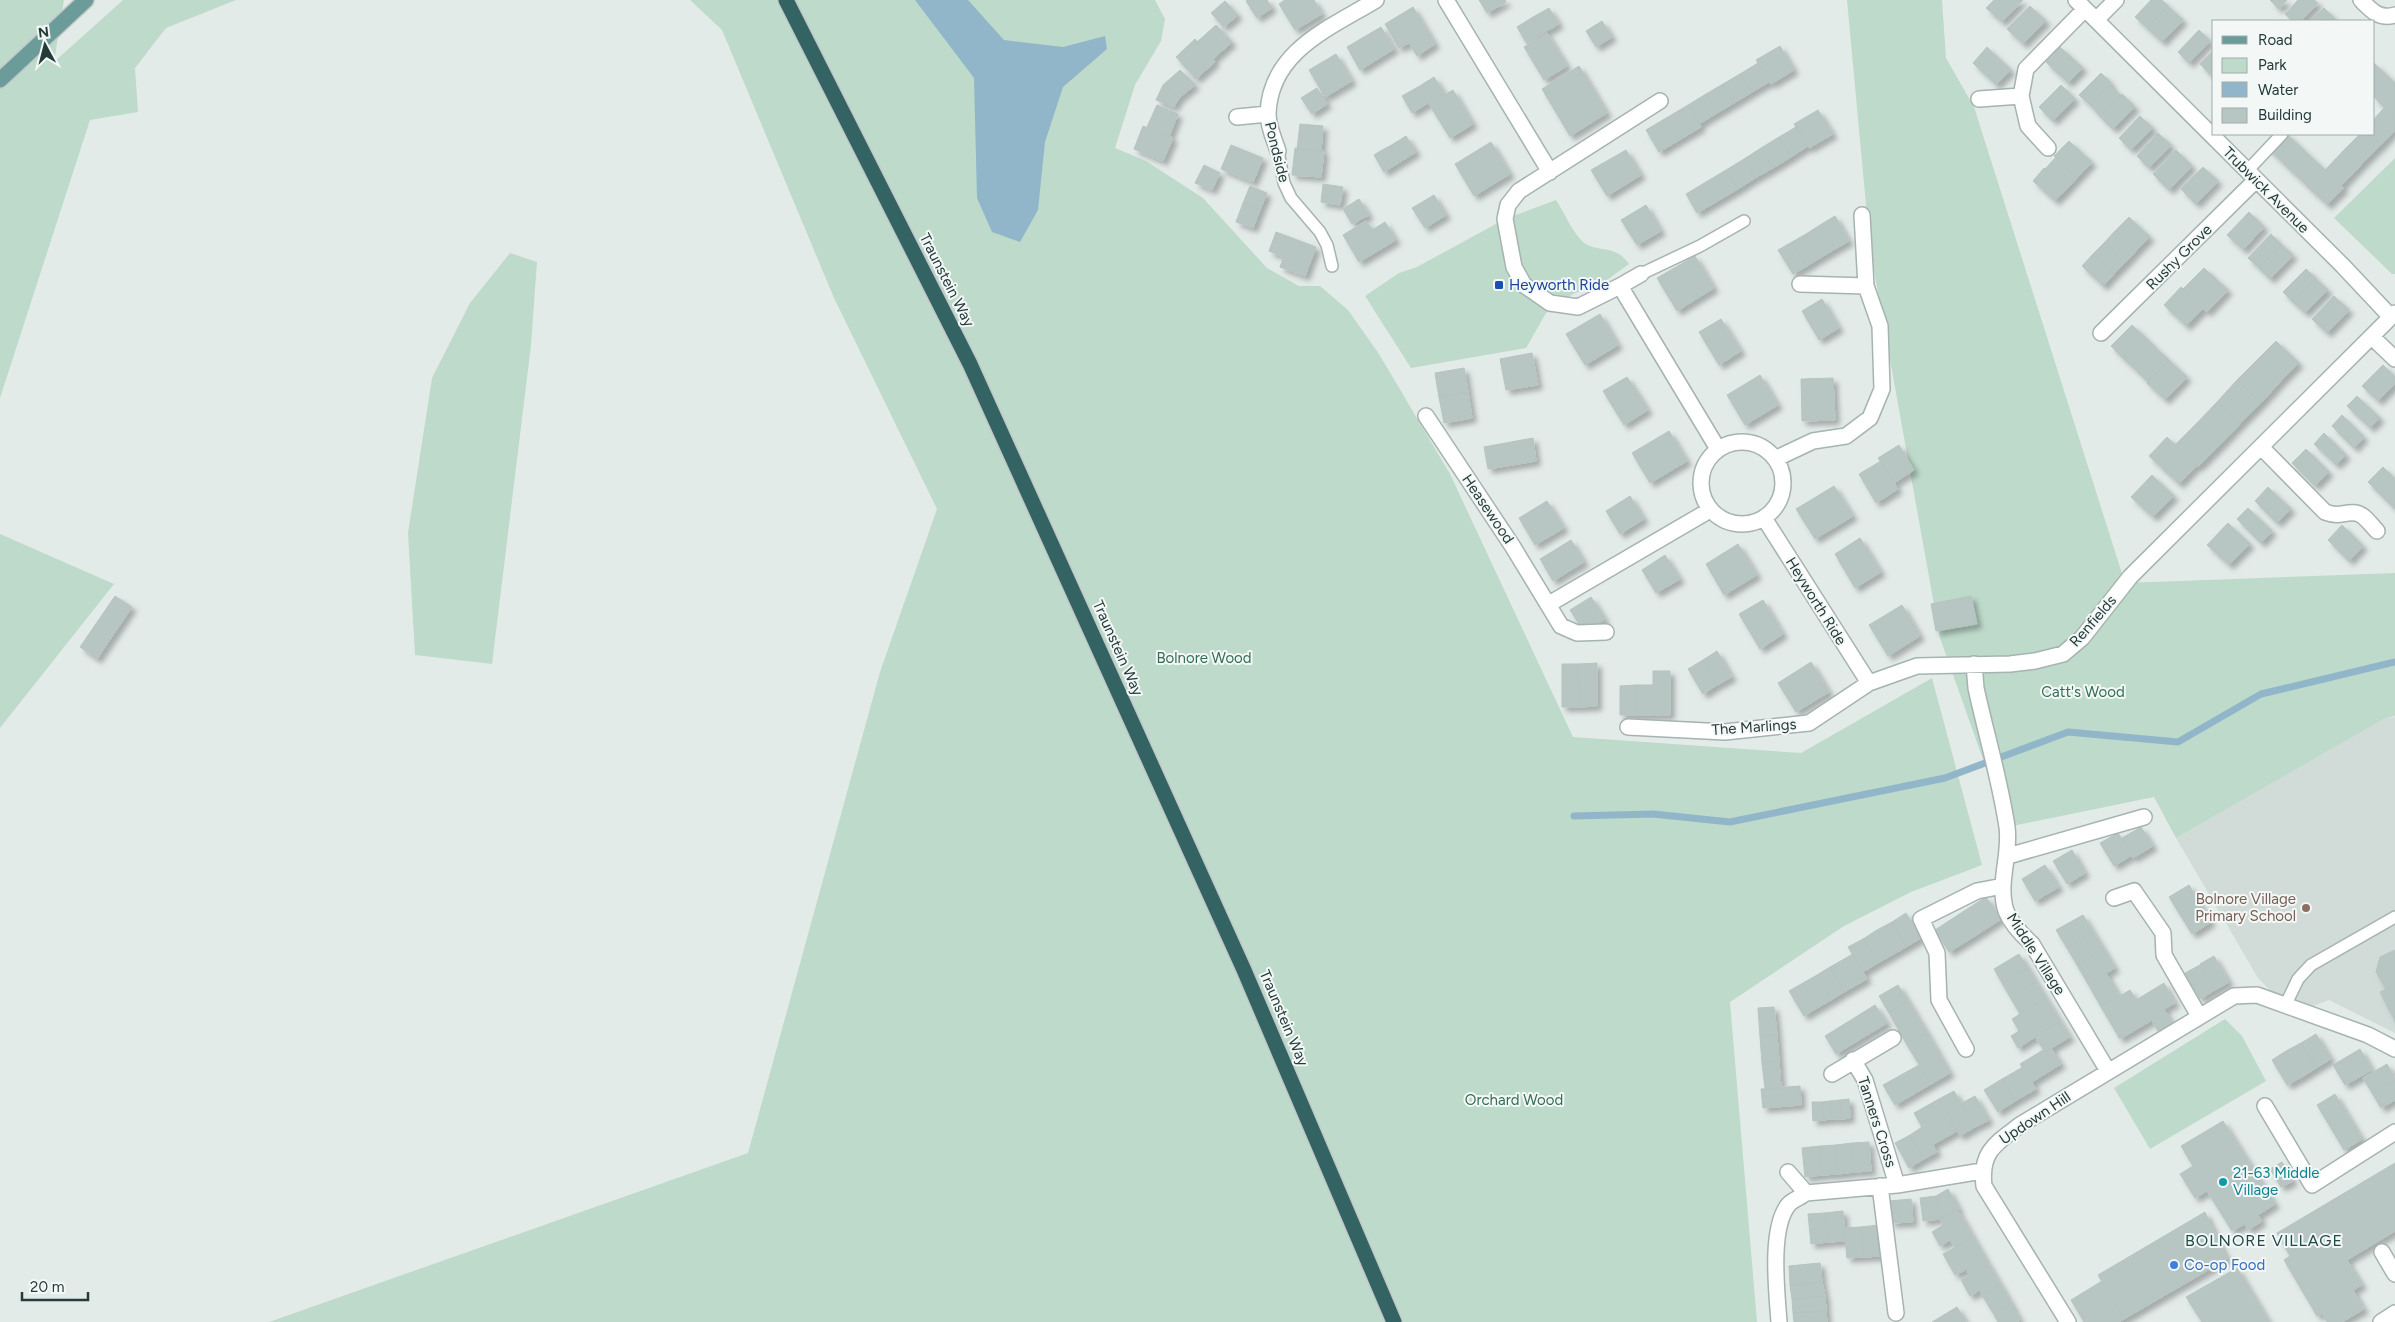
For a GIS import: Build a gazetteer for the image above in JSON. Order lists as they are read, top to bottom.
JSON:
{
  "streets": {
    "highway": ["Traunstein Way"],
    "street": [
      "Pondside",
      "Trubwick Avenue",
      "Rushy Grove",
      "Heasewood",
      "Heyworth Ride",
      "Renfields",
      "The Marlings",
      "Middle Village",
      "Updown Hill",
      "Tanners Cross"
    ]
  },
  "crossings": [
    ["Trubwick Avenue", "Rushy Grove"],
    ["Trubwick Avenue", "Renfields"],
    ["Heyworth Ride", "Renfields"],
    ["Heyworth Ride", "The Marlings"],
    ["Renfields", "The Marlings"],
    ["Renfields", "Middle Village"],
    ["Middle Village", "Updown Hill"],
    ["Updown Hill", "Tanners Cross"]
  ],
  "districts": ["BOLNORE VILLAGE"],
  "parks": ["Bolnore Wood", "Catt's Wood", "Orchard Wood"],
  "places": {
    "transit": ["Heyworth Ride"],
    "other": ["Bolnore Village Primary School", "21-63 Middle Village", "Co-op Food"]
  },
  "legend": [
    "Road",
    "Park",
    "Water",
    "Building"
  ],
  "scale_bar": "20 m",
  "north": "top"
}
